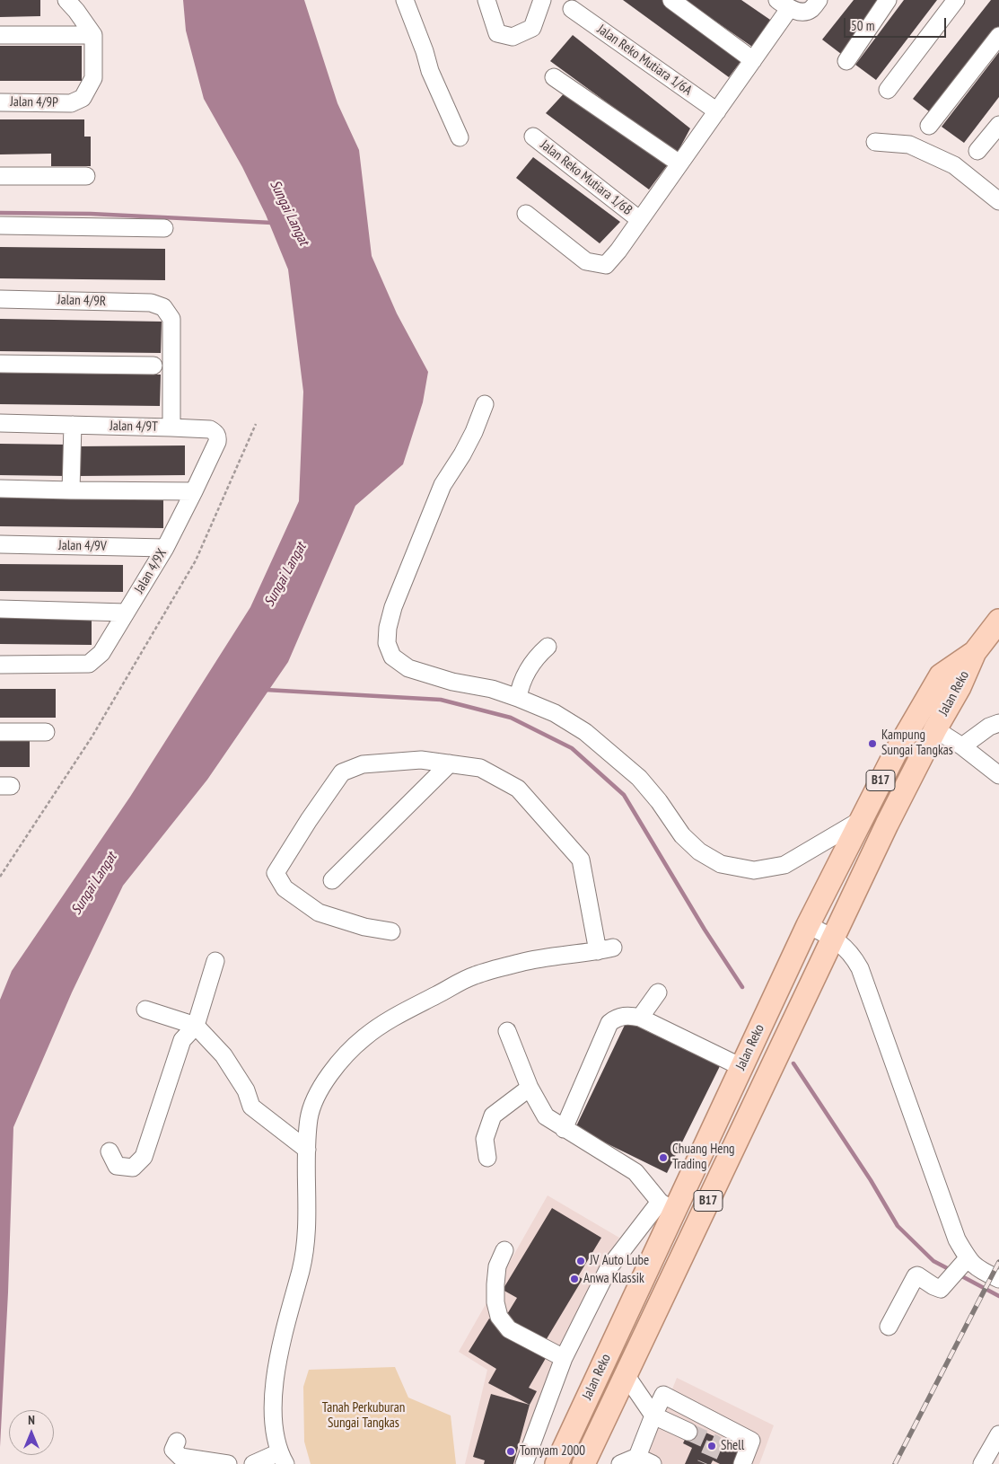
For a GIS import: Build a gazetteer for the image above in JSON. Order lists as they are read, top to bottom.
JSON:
{
  "streets": {
    "main road": ["Jalan Reko", "B17"],
    "street": [
      "Jalan Reko Mutiara 1/6A",
      "Jalan 4/9P",
      "Jalan Reko Mutiara 1/6B",
      "Jalan 4/9R",
      "Jalan 4/9T",
      "Jalan 4/9V",
      "Jalan 4/9X"
    ]
  },
  "crossings": [
    ["Jalan 4/9R", "Jalan 4/9T"],
    ["Jalan 4/9T", "Jalan 4/9X"],
    ["Jalan 4/9V", "Jalan 4/9X"]
  ],
  "water": ["Sungai Langat"],
  "parks": ["Tanah Perkuburan Sungai Tangkas"],
  "places": [
    "Kampung Sungai Tangkas",
    "Chuang Heng Trading",
    "JV Auto Lube",
    "Anwa Klassik",
    "Shell",
    "Tomyam 2000"
  ],
  "scale_bar": "50 m",
  "north": "top"
}
